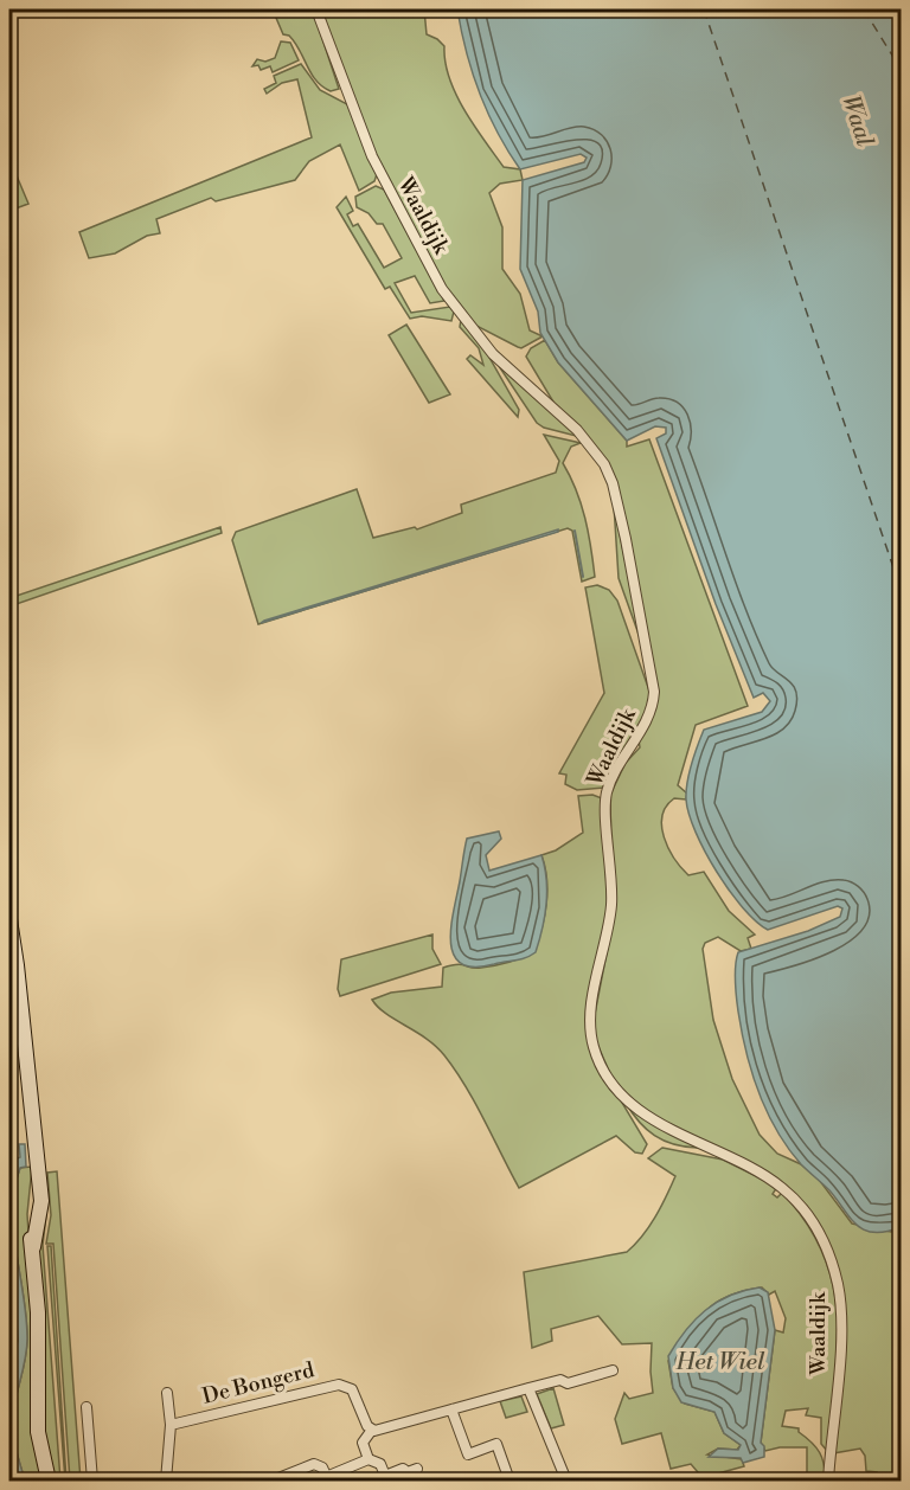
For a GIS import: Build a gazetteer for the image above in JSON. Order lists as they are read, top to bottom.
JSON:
{
  "streets": {
    "street": ["Waaldijk", "De Bongerd"]
  },
  "water": ["Waal", "Het Wiel"]
}
